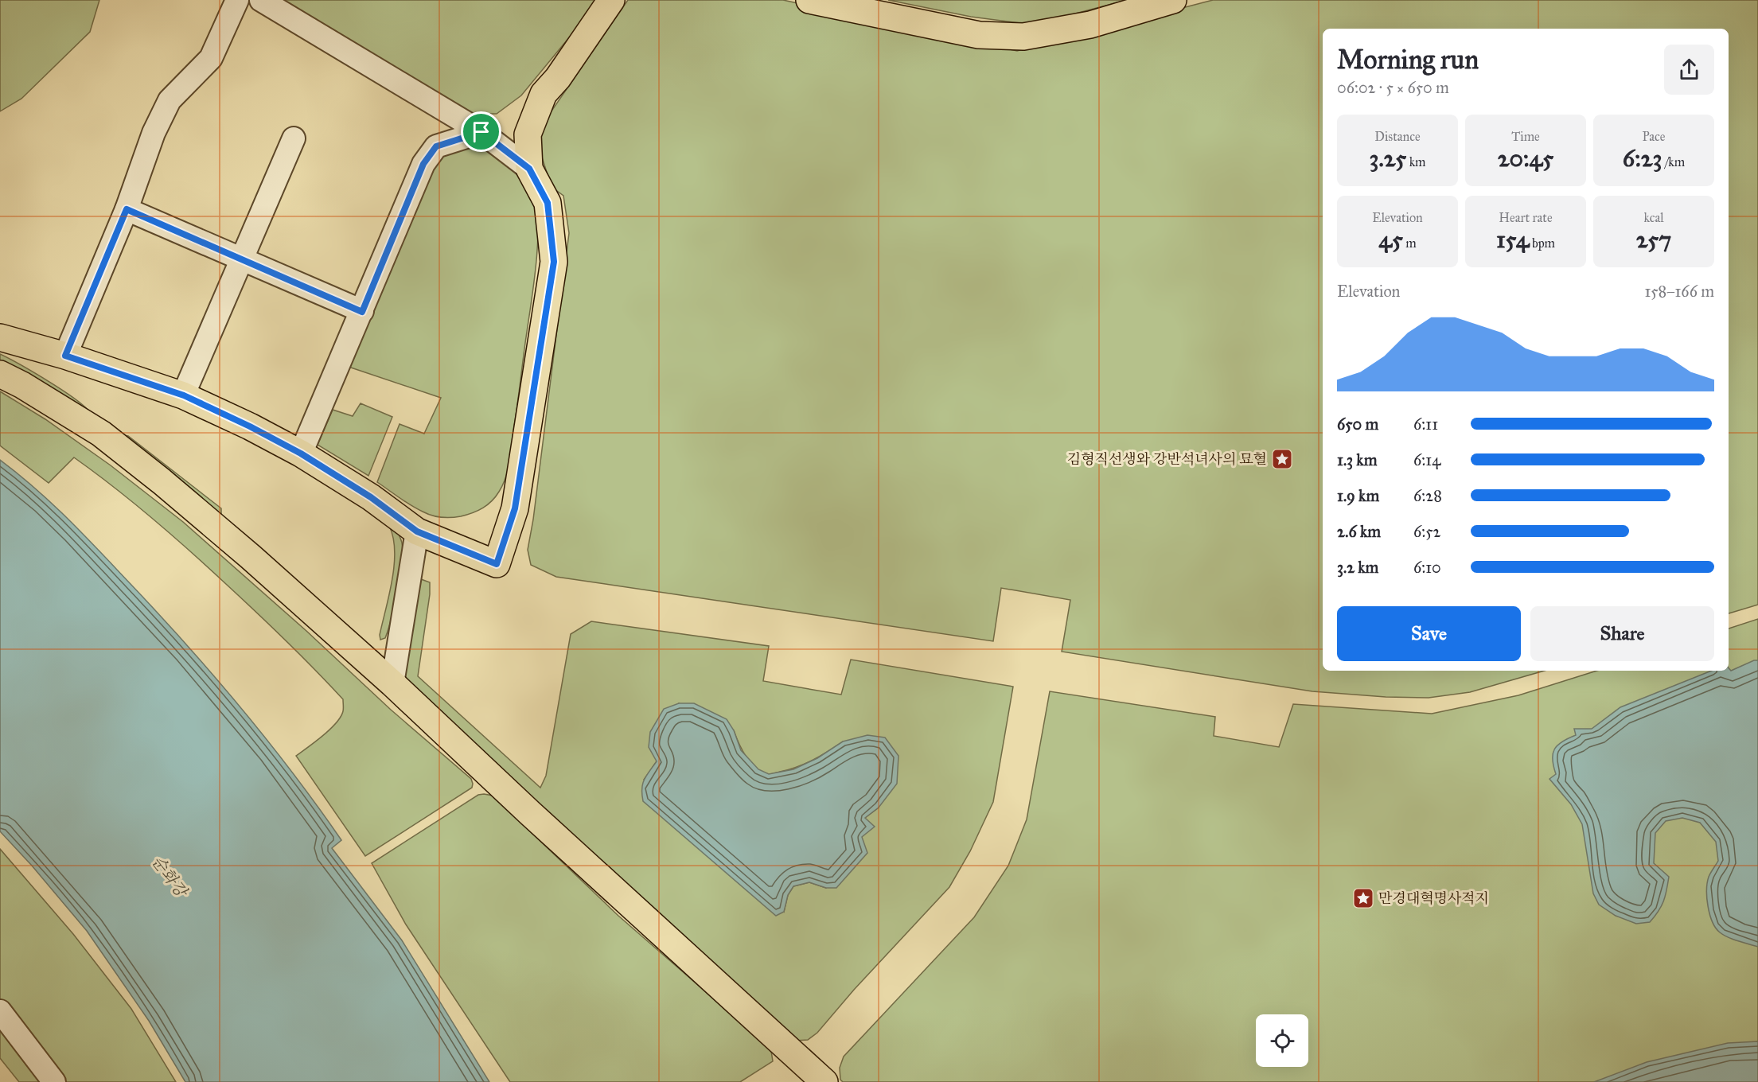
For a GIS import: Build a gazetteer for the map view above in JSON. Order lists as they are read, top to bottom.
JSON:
{
  "water": ["순화강"],
  "places": {
    "place": ["김형직선생와 강반석녀사의 묘혈", "만경대혁명사적지"]
  },
  "page": {
    "heading": ["Morning run", "06:02 · 5 × 650 m"],
    "stats": [
      ["Distance", "3.25 km"],
      ["Time", "20:45"],
      ["Pace", "6:23 /km"],
      ["Elevation", "45 m"],
      ["Heart rate", "154 bpm"],
      ["kcal", "257"]
    ],
    "chart": ["Elevation", "158–166 m"],
    "list": [
      {
        "name": "650 m",
        "note": "6:11"
      },
      {
        "name": "1.3 km",
        "note": "6:14"
      },
      {
        "name": "1.9 km",
        "note": "6:28"
      },
      {
        "name": "2.6 km",
        "note": "6:52"
      },
      {
        "name": "3.2 km",
        "note": "6:10"
      }
    ],
    "buttons": ["Save", "Share"]
  }
}
